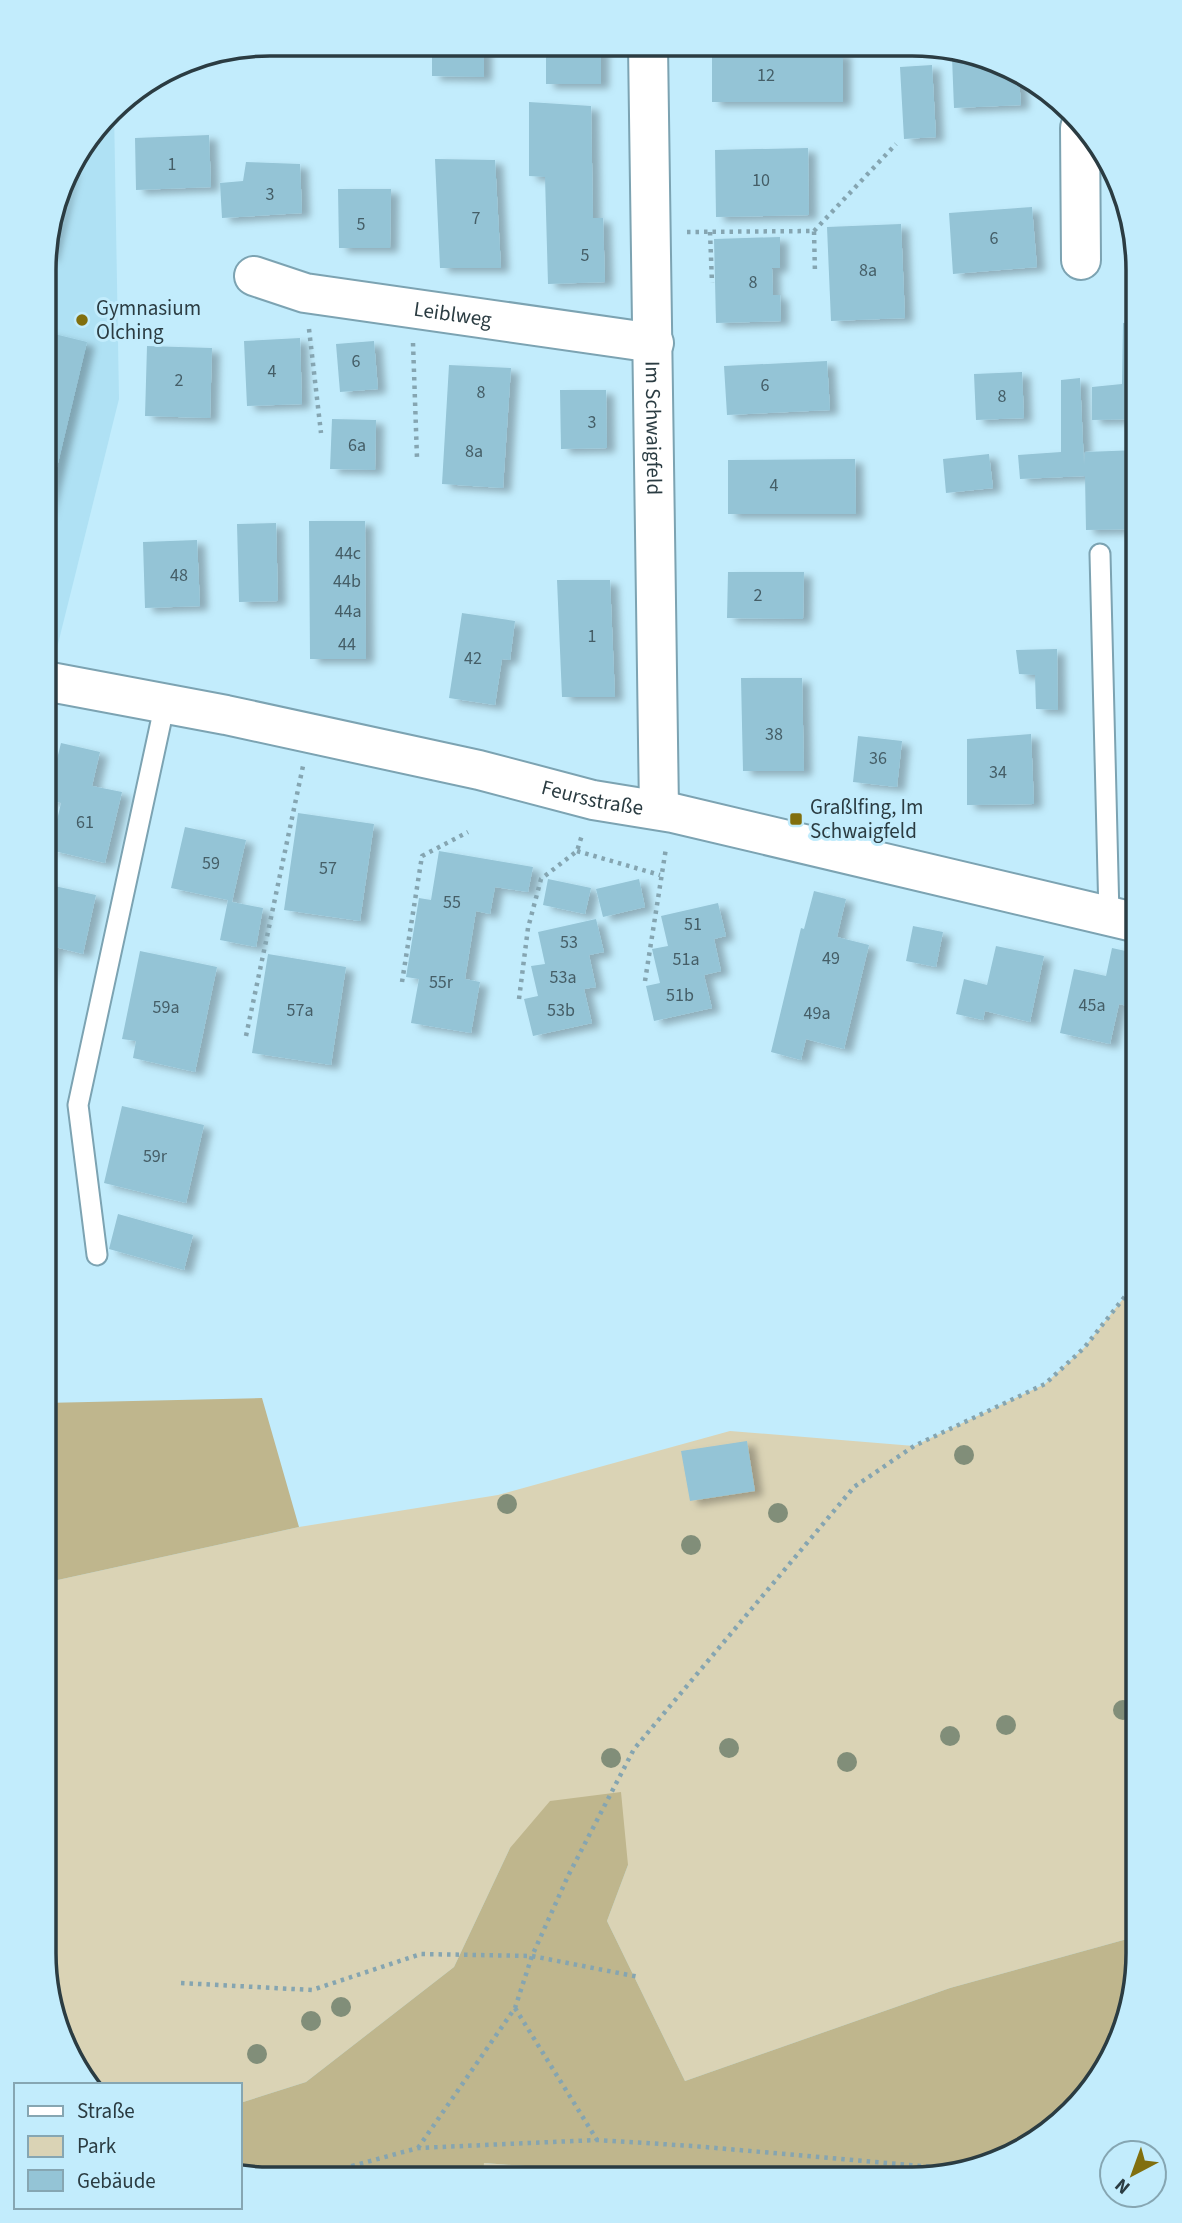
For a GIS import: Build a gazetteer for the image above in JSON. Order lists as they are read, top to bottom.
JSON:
{
  "streets": {
    "street": ["Leiblweg", "Im Schwaigfeld", "Feursstraße"]
  },
  "crossings": [
    ["Leiblweg", "Im Schwaigfeld"],
    ["Im Schwaigfeld", "Feursstraße"]
  ],
  "places": {
    "other": ["Gymnasium Olching"],
    "transit": ["Graßlfing, Im Schwaigfeld"]
  },
  "house_numbers": [
    "12",
    "1",
    "10",
    "3",
    "7",
    "5",
    "6",
    "5",
    "8a",
    "8",
    "6",
    "4",
    "2",
    "6",
    "8",
    "8",
    "3",
    "6a",
    "8a",
    "4",
    "44c",
    "48",
    "44b",
    "2",
    "44a",
    "1",
    "44",
    "42",
    "38",
    "36",
    "34",
    "61",
    "59",
    "57",
    "55",
    "51",
    "53",
    "49",
    "51a",
    "53a",
    "55r",
    "51b",
    "45a",
    "59a",
    "57a",
    "53b",
    "49a",
    "59r"
  ],
  "legend": ["Straße", "Park", "Gebäude"],
  "north": "bottom left"
}
